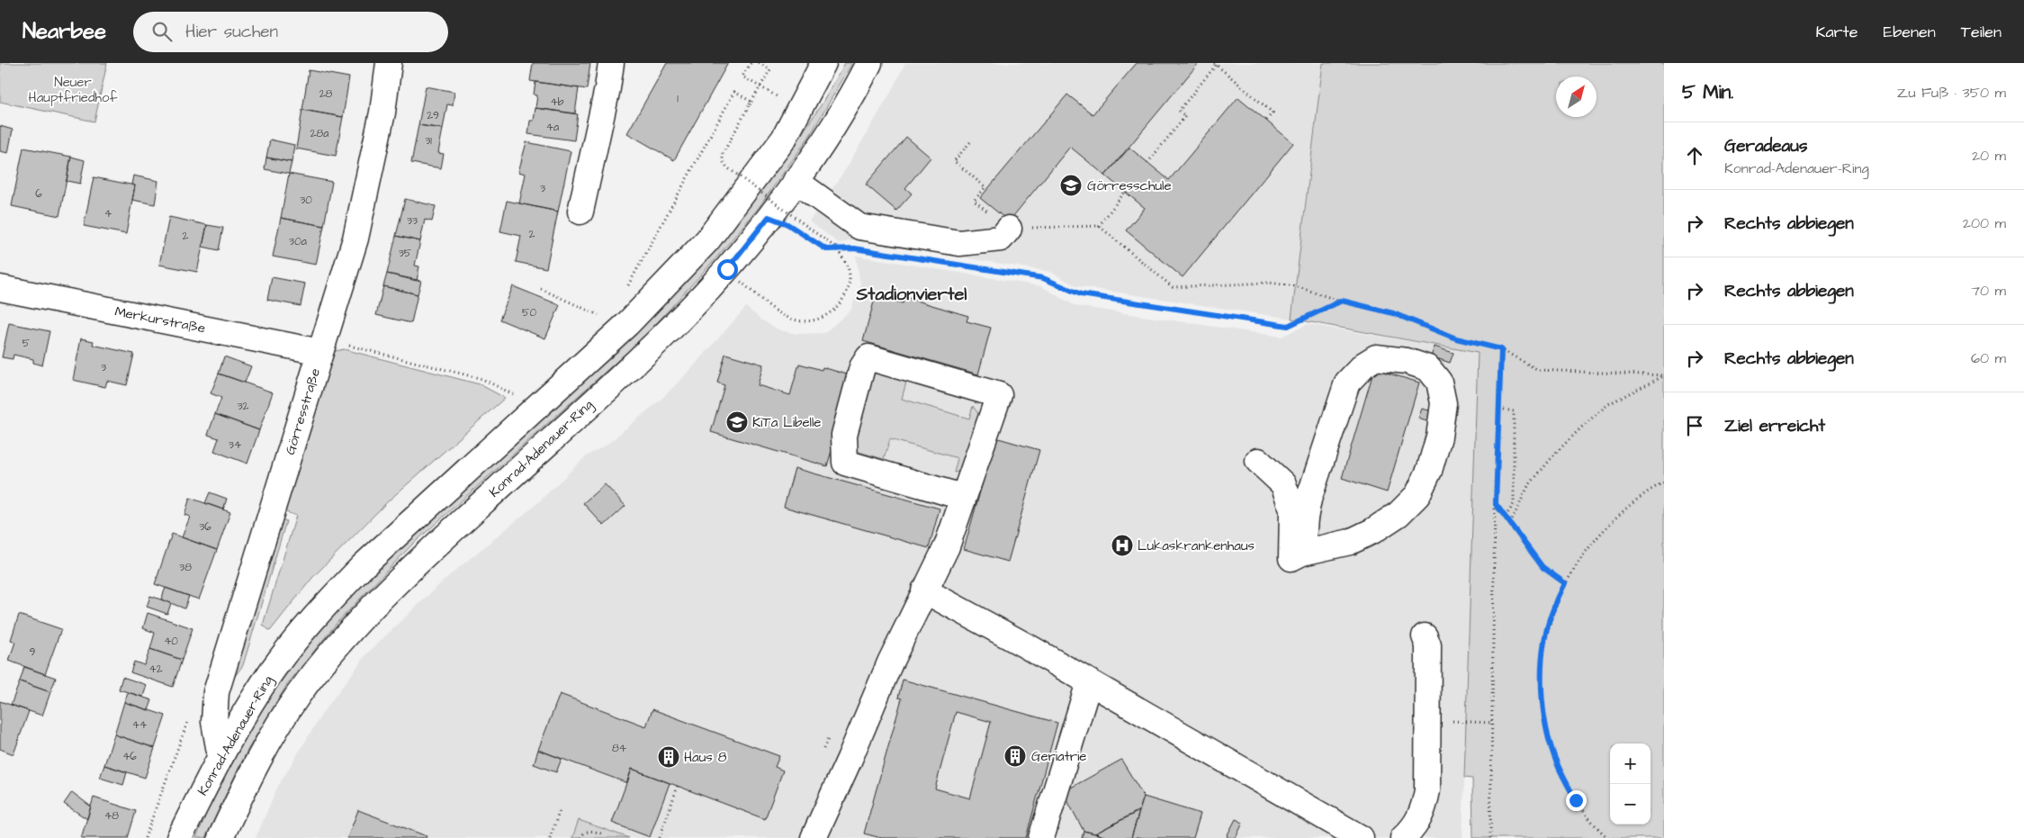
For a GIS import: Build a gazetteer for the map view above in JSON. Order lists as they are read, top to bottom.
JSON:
{
  "streets": {
    "main road": ["Merkurstraße", "Görresstraße", "Konrad-Adenauer-Ring"]
  },
  "crossings": [
    ["Merkurstraße", "Görresstraße"],
    ["Görresstraße", "Konrad-Adenauer-Ring"]
  ],
  "districts": ["Stadionviertel"],
  "parks": ["Neuer Hauptfriedhof"],
  "places": {
    "school or university": ["Görresschule", "KiTa Libelle"],
    "hospital": ["Lukaskrankenhaus"],
    "building": ["Geriatrie", "Haus 8"]
  },
  "house_numbers": [
    "28",
    "1",
    "4b",
    "29",
    "4a",
    "28a",
    "31",
    "3",
    "6",
    "30",
    "4",
    "33",
    "2",
    "2",
    "30a",
    "35",
    "50",
    "5",
    "3",
    "32",
    "34",
    "36",
    "38",
    "40",
    "9",
    "42",
    "44",
    "84",
    "46",
    "48"
  ],
  "north": "top right",
  "page": {
    "header": "Nearbee",
    "search": "Hier suchen",
    "nav": ["Karte", "Ebenen", "Teilen"],
    "heading": ["5 Min.", "Zu Fuß · 350 m"],
    "list": [
      ["Geradeaus", "Konrad-Adenauer-Ring", "20 m"],
      ["Rechts abbiegen", "200 m"],
      ["Rechts abbiegen", "70 m"],
      ["Rechts abbiegen", "60 m"],
      "Ziel erreicht"
    ],
    "map_buttons": ["+", "−"]
  }
}
